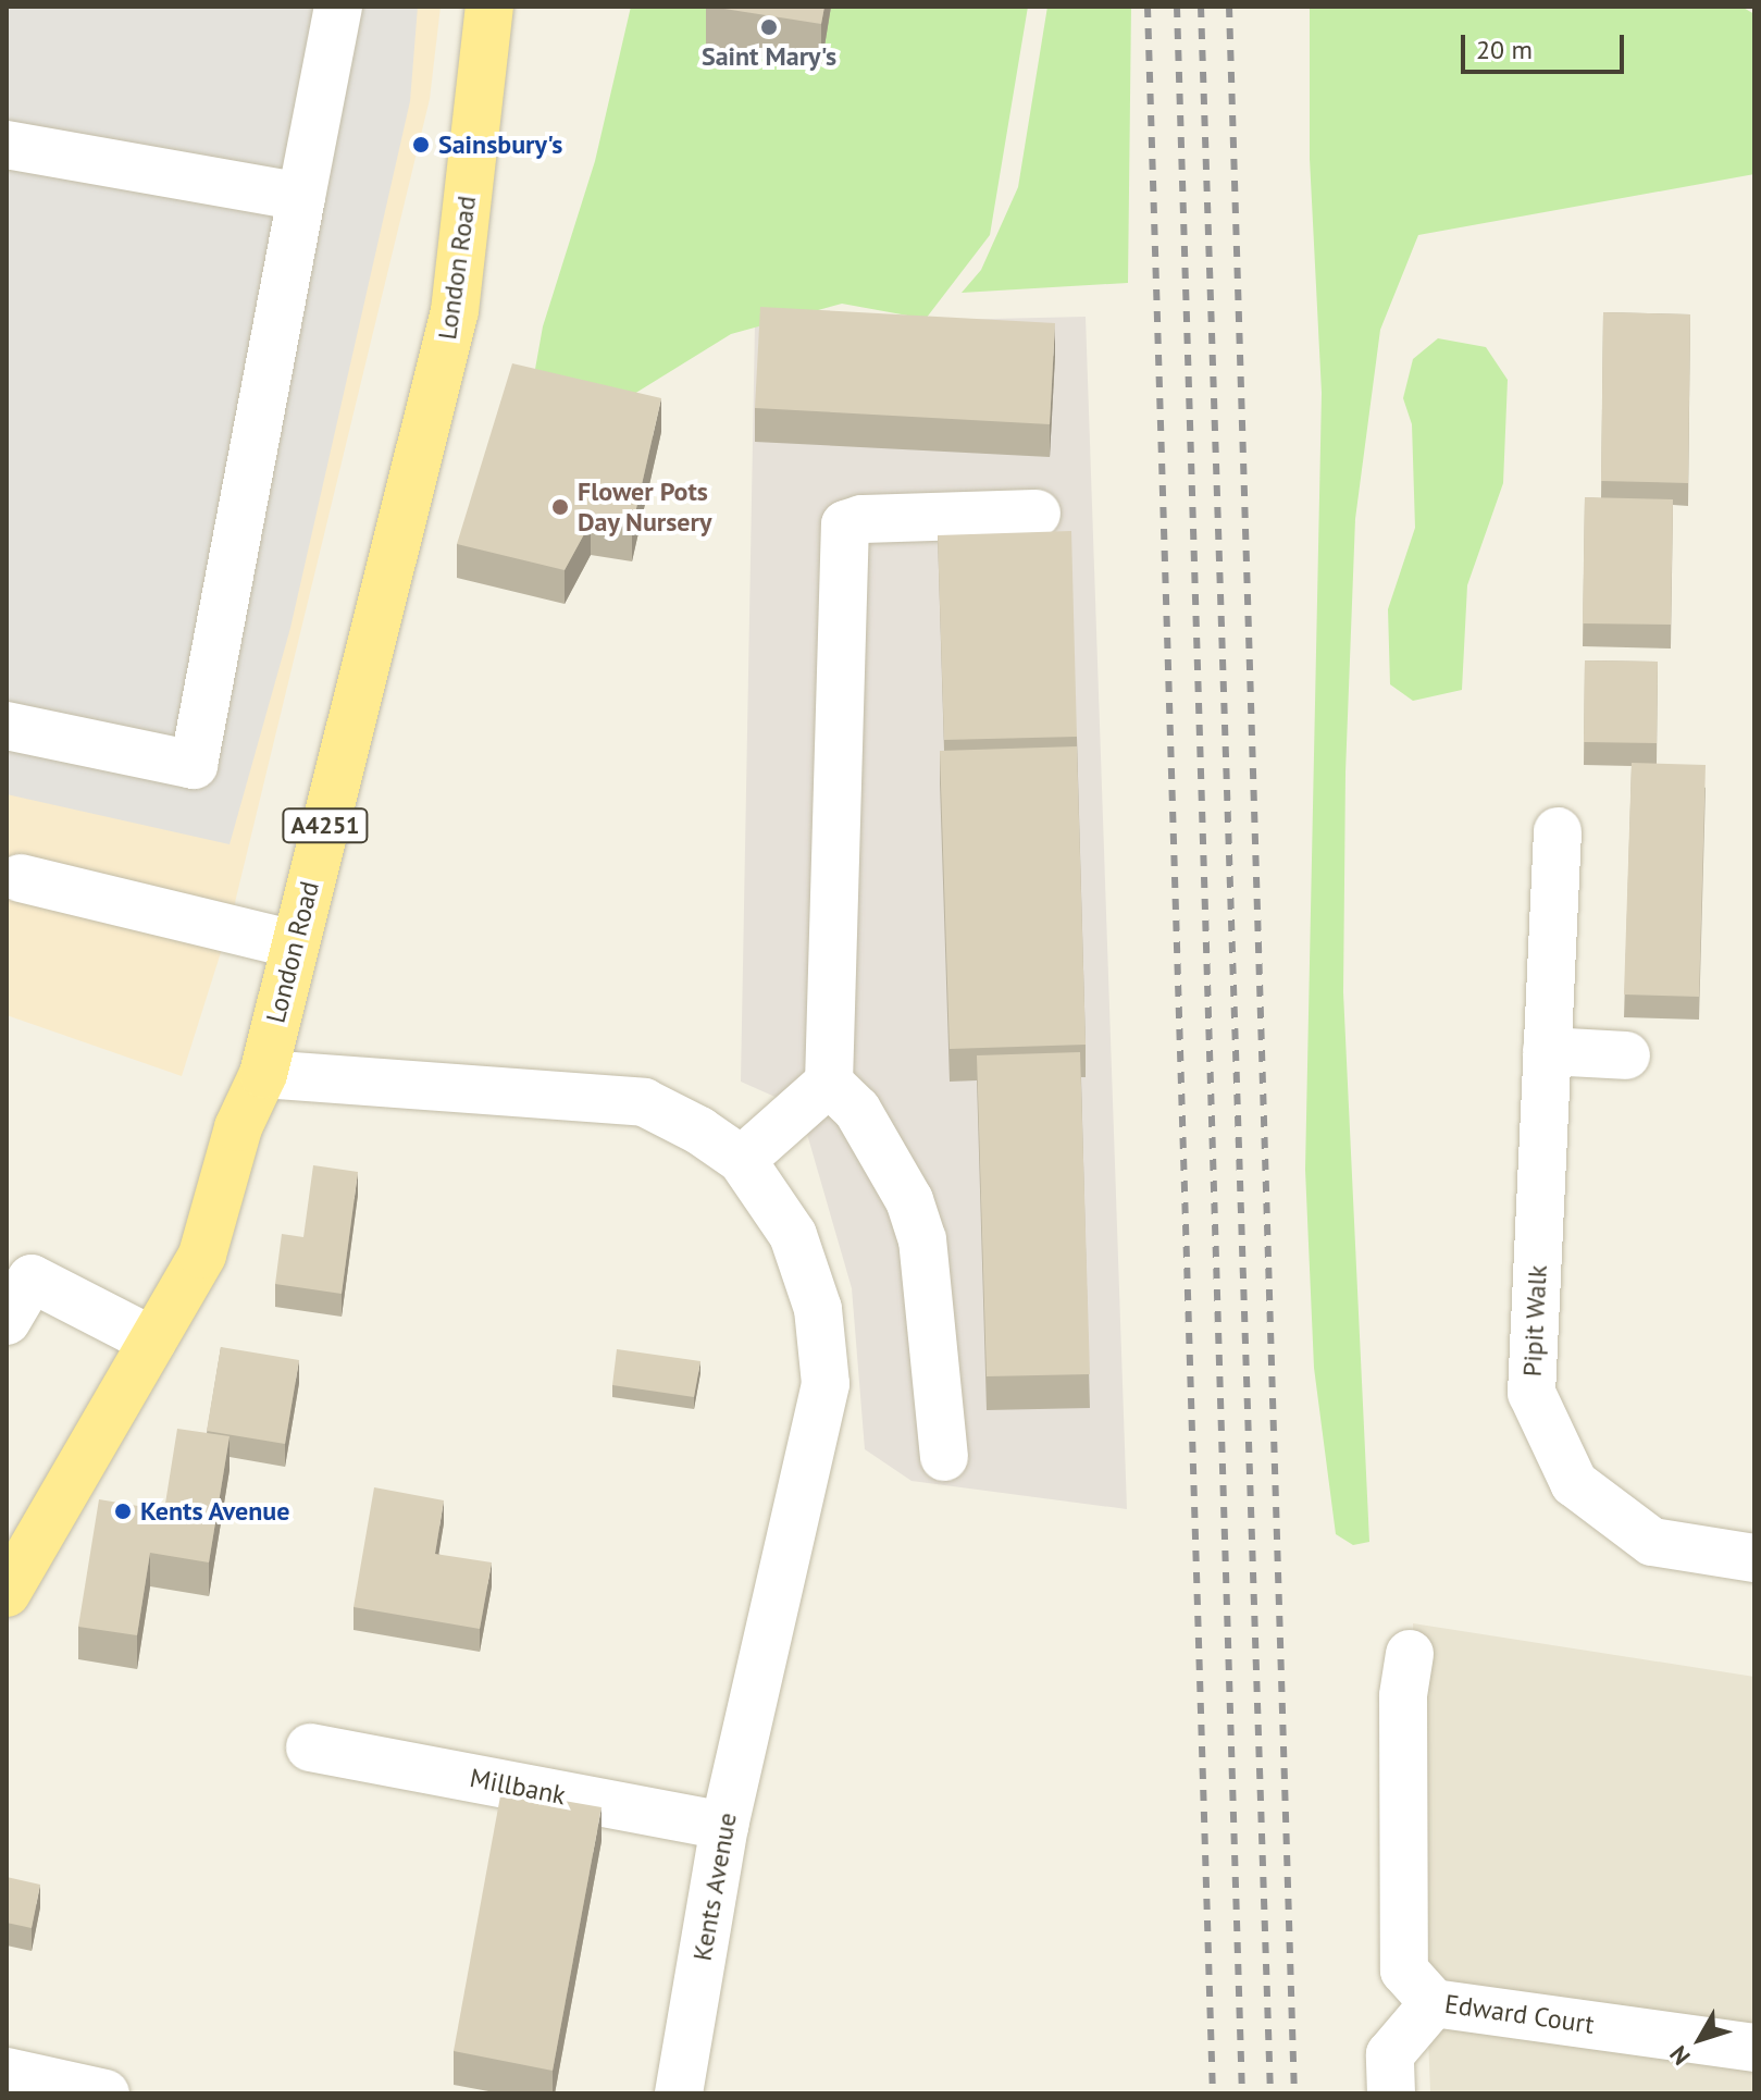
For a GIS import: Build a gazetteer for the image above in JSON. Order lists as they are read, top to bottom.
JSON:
{
  "streets": {
    "main road": ["London Road", "A4251"],
    "street": [
      "Pipit Walk",
      "Millbank",
      "Kents Avenue",
      "Edward Court"
    ]
  },
  "crossings": [
    ["London Road", "Kents Avenue"],
    ["Millbank", "Kents Avenue"]
  ],
  "places": [
    "Saint Mary's",
    "Sainsbury's",
    "Flower Pots Day Nursery",
    "Kents Avenue"
  ],
  "scale_bar": "20 m",
  "north": "bottom left"
}
